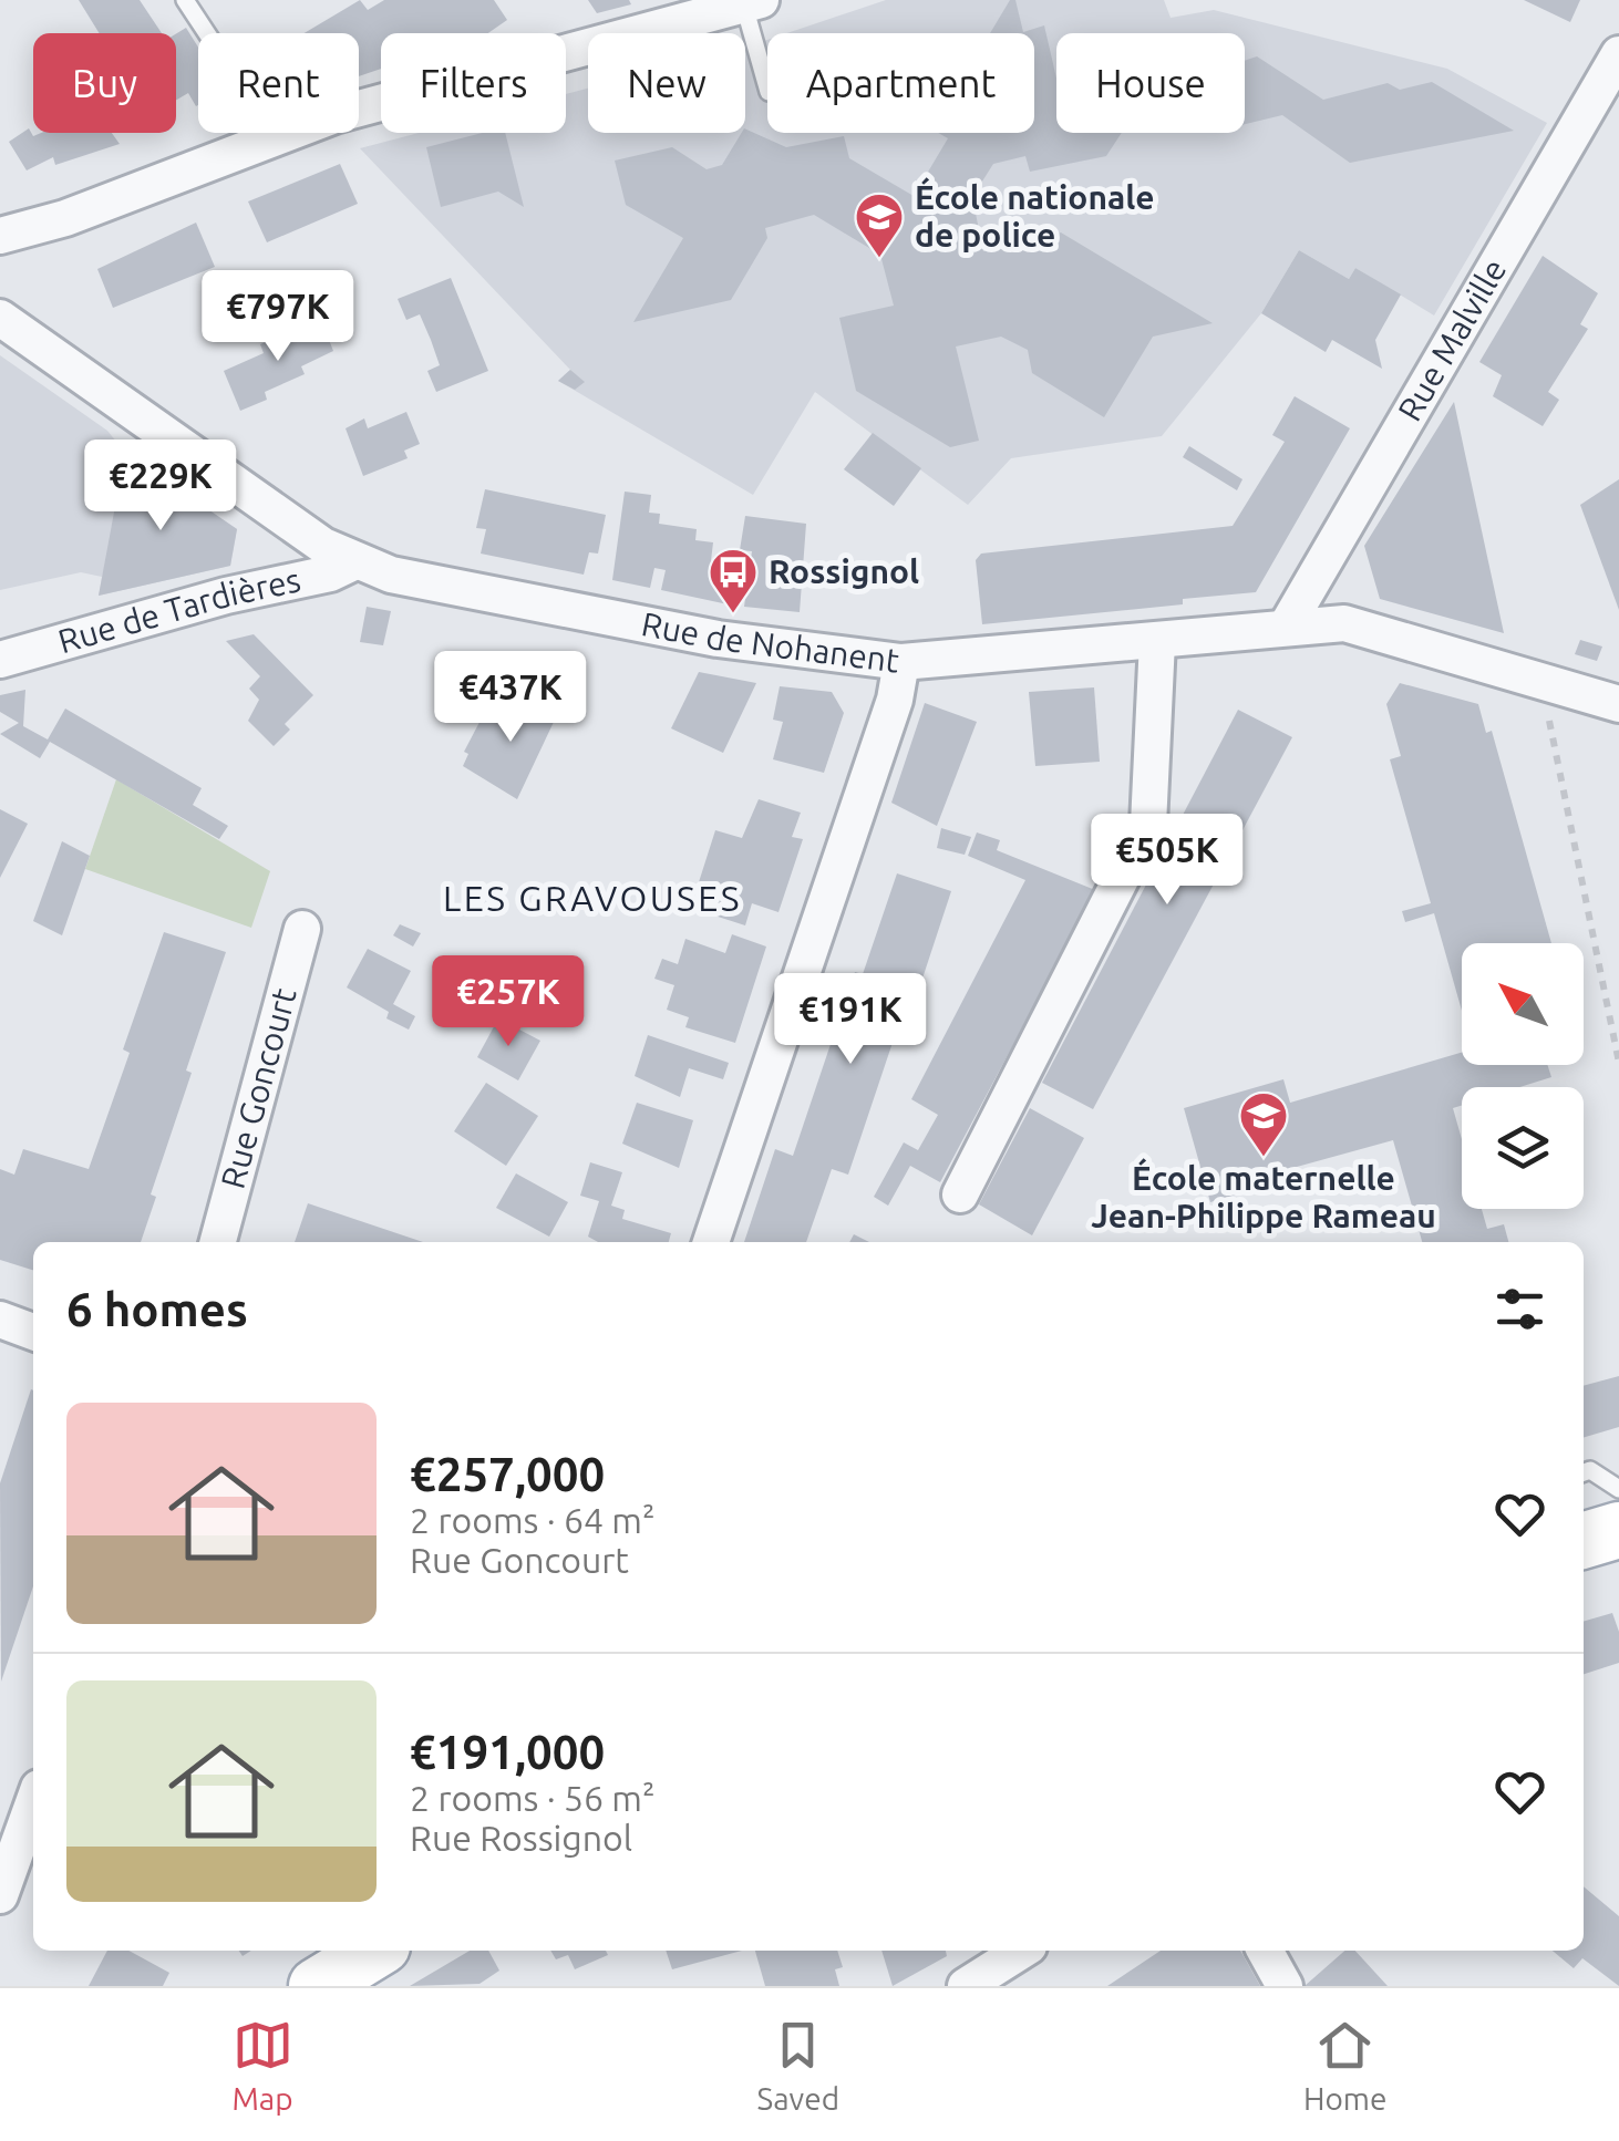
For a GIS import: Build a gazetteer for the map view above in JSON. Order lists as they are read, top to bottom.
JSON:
{
  "streets": {
    "street": [
      "Rue Malville",
      "Rue de Tardières",
      "Rue de Nohanent",
      "Rue Goncourt"
    ]
  },
  "crossings": [
    ["Rue Malville", "Rue de Nohanent"],
    ["Rue de Tardières", "Rue de Nohanent"]
  ],
  "districts": ["LES GRAVOUSES"],
  "places": {
    "school or university": ["École nationale de police", "École maternelle Jean-Philippe Rameau"],
    "bus stop": ["Rossignol"]
  },
  "north": "top left",
  "page": {
    "chip": [
      "Buy",
      "Rent",
      "Filters",
      "New",
      "Apartment",
      "House"
    ],
    "price": [
      "€797K",
      "€229K",
      "€437K",
      "€505K",
      "€257K",
      "€191K"
    ],
    "heading": "6 homes",
    "list": [
      {
        "name": "€257,000",
        "note": "2 rooms · 64 m² · Rue Goncourt"
      },
      {
        "name": "€191,000",
        "note": "2 rooms · 56 m² · Rue Rossignol"
      }
    ],
    "tabs": ["Map", "Saved", "Home"]
  }
}
